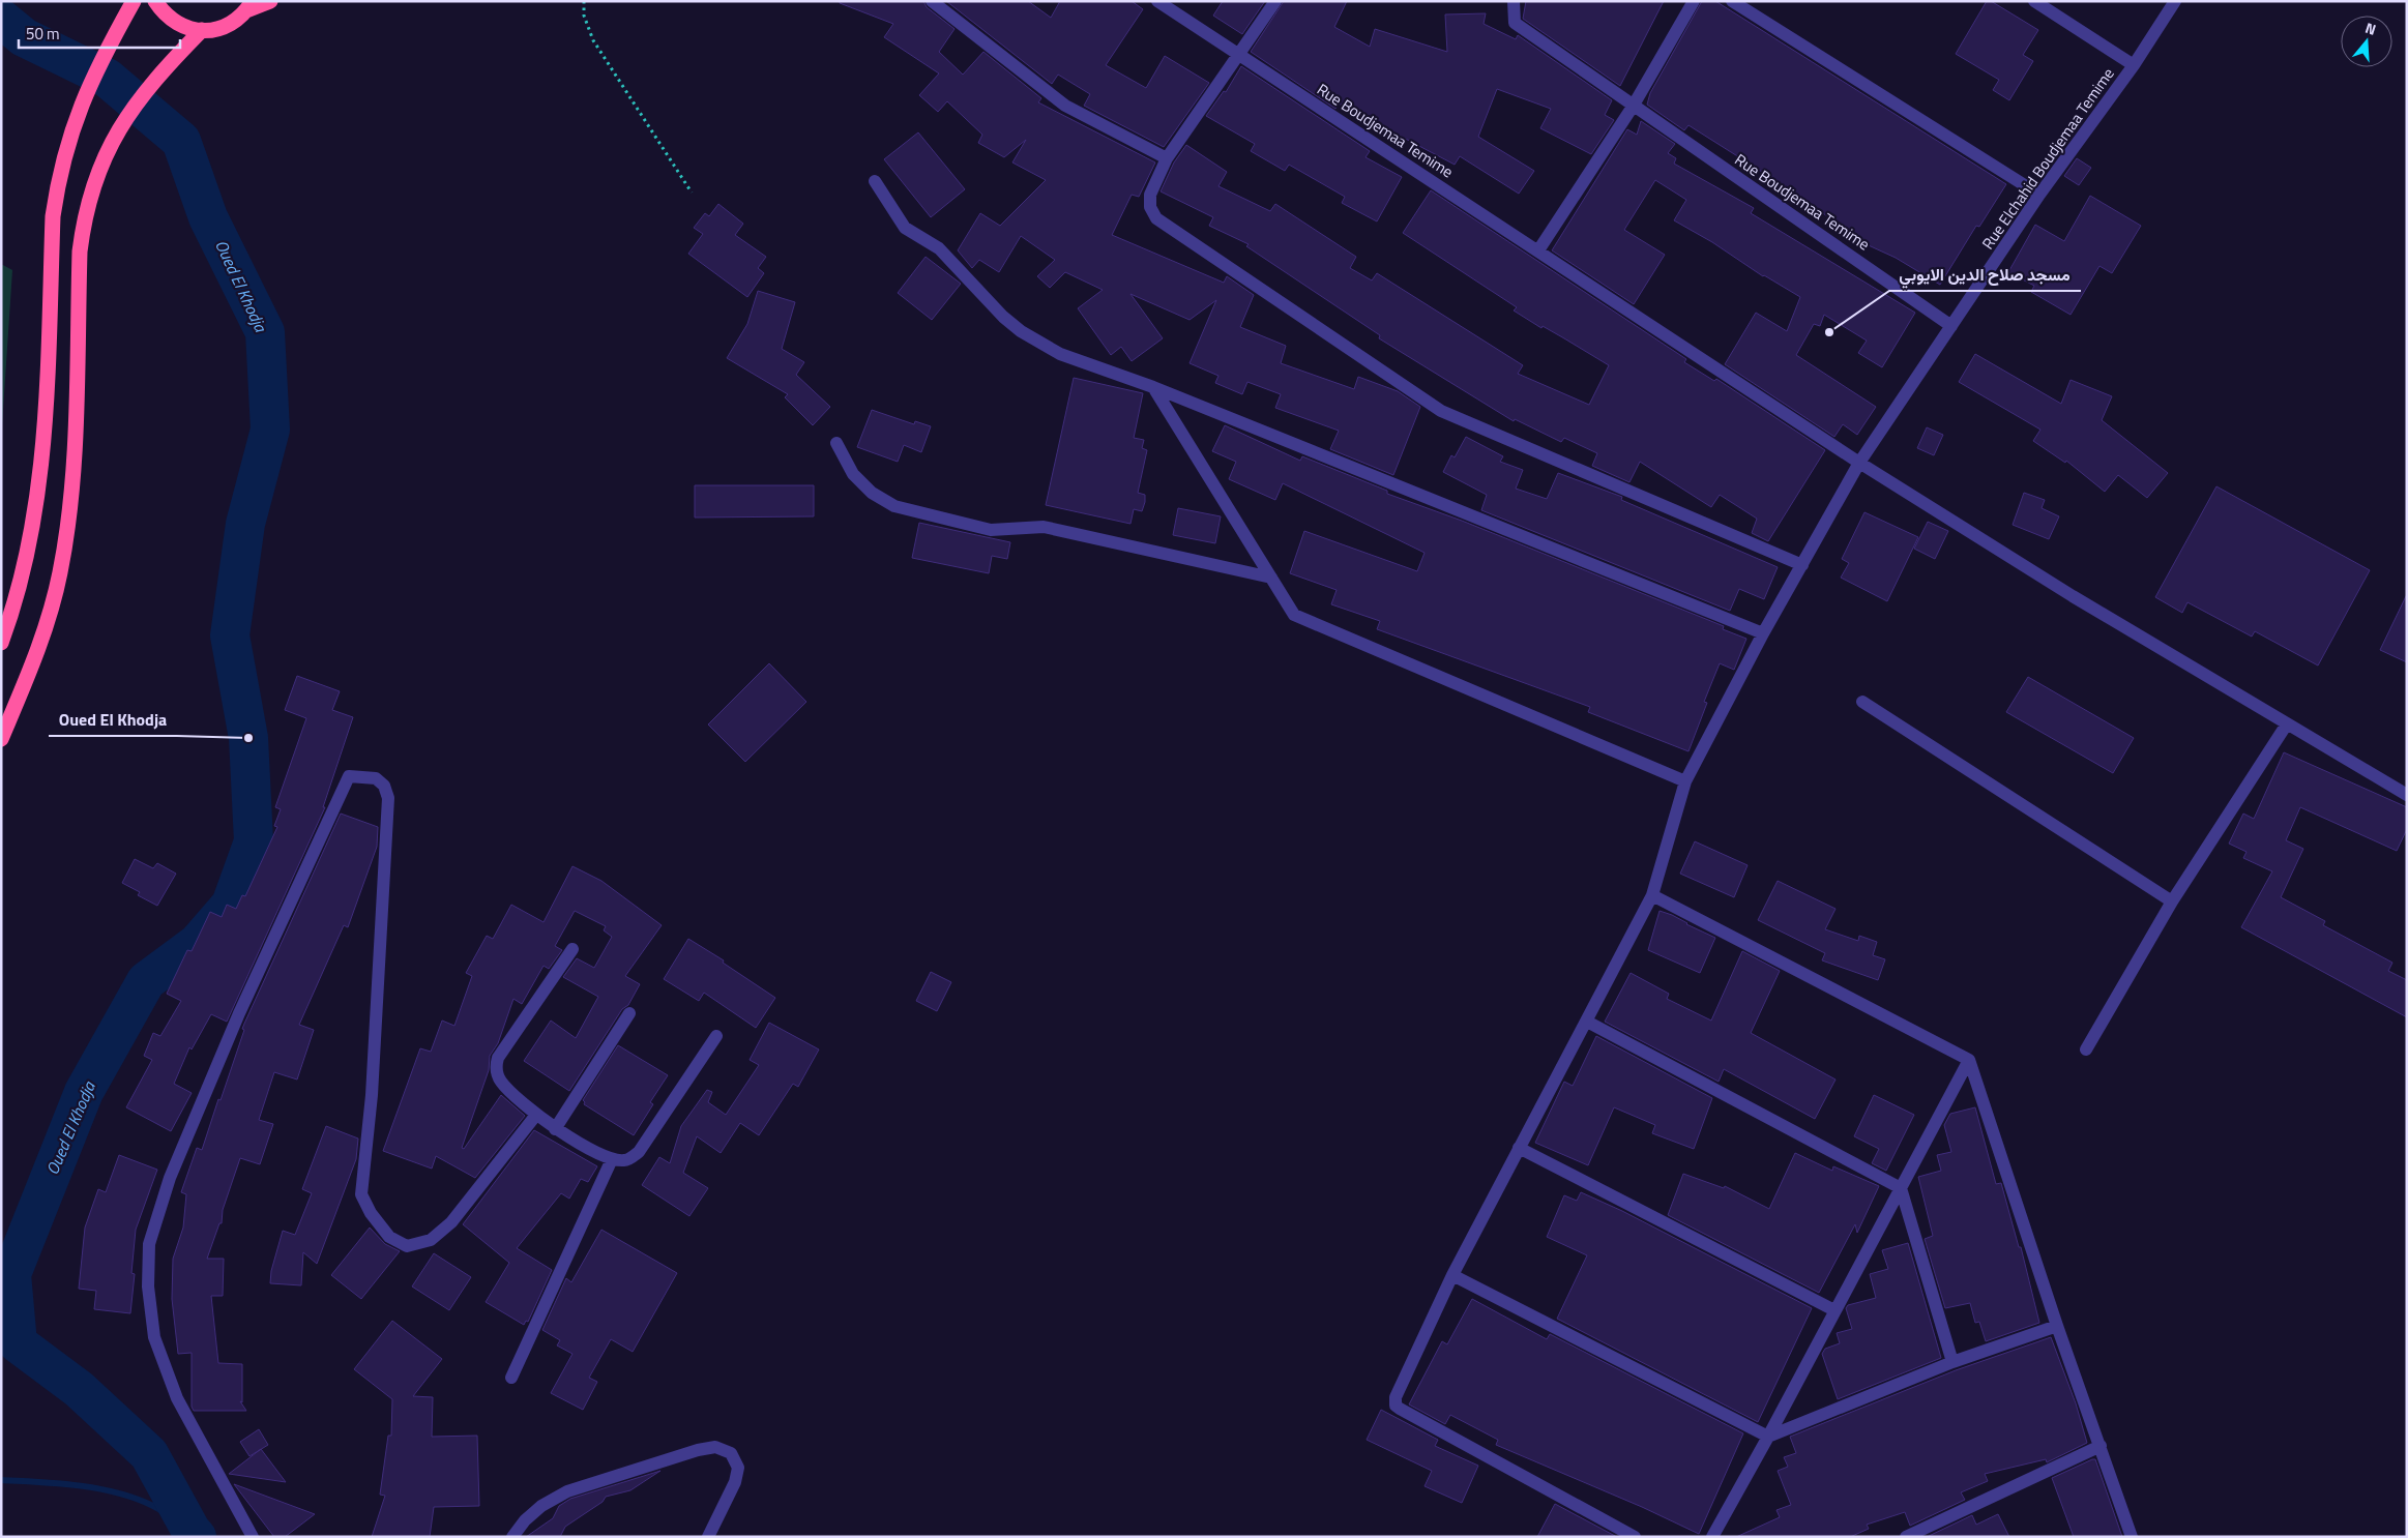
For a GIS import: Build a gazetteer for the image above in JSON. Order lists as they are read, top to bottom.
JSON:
{
  "streets": {
    "street": ["Rue Boudjemaa Temime", "Rue Elchahid Boudjemaa Temime"]
  },
  "crossings": [
    ["Rue Boudjemaa Temime", "Rue Elchahid Boudjemaa Temime"]
  ],
  "water": ["Oued El Khodja"],
  "places": ["مسجد صلاح الدين الايوبي", "Oued El Khodja"],
  "scale_bar": "50 m",
  "north": "top"
}
